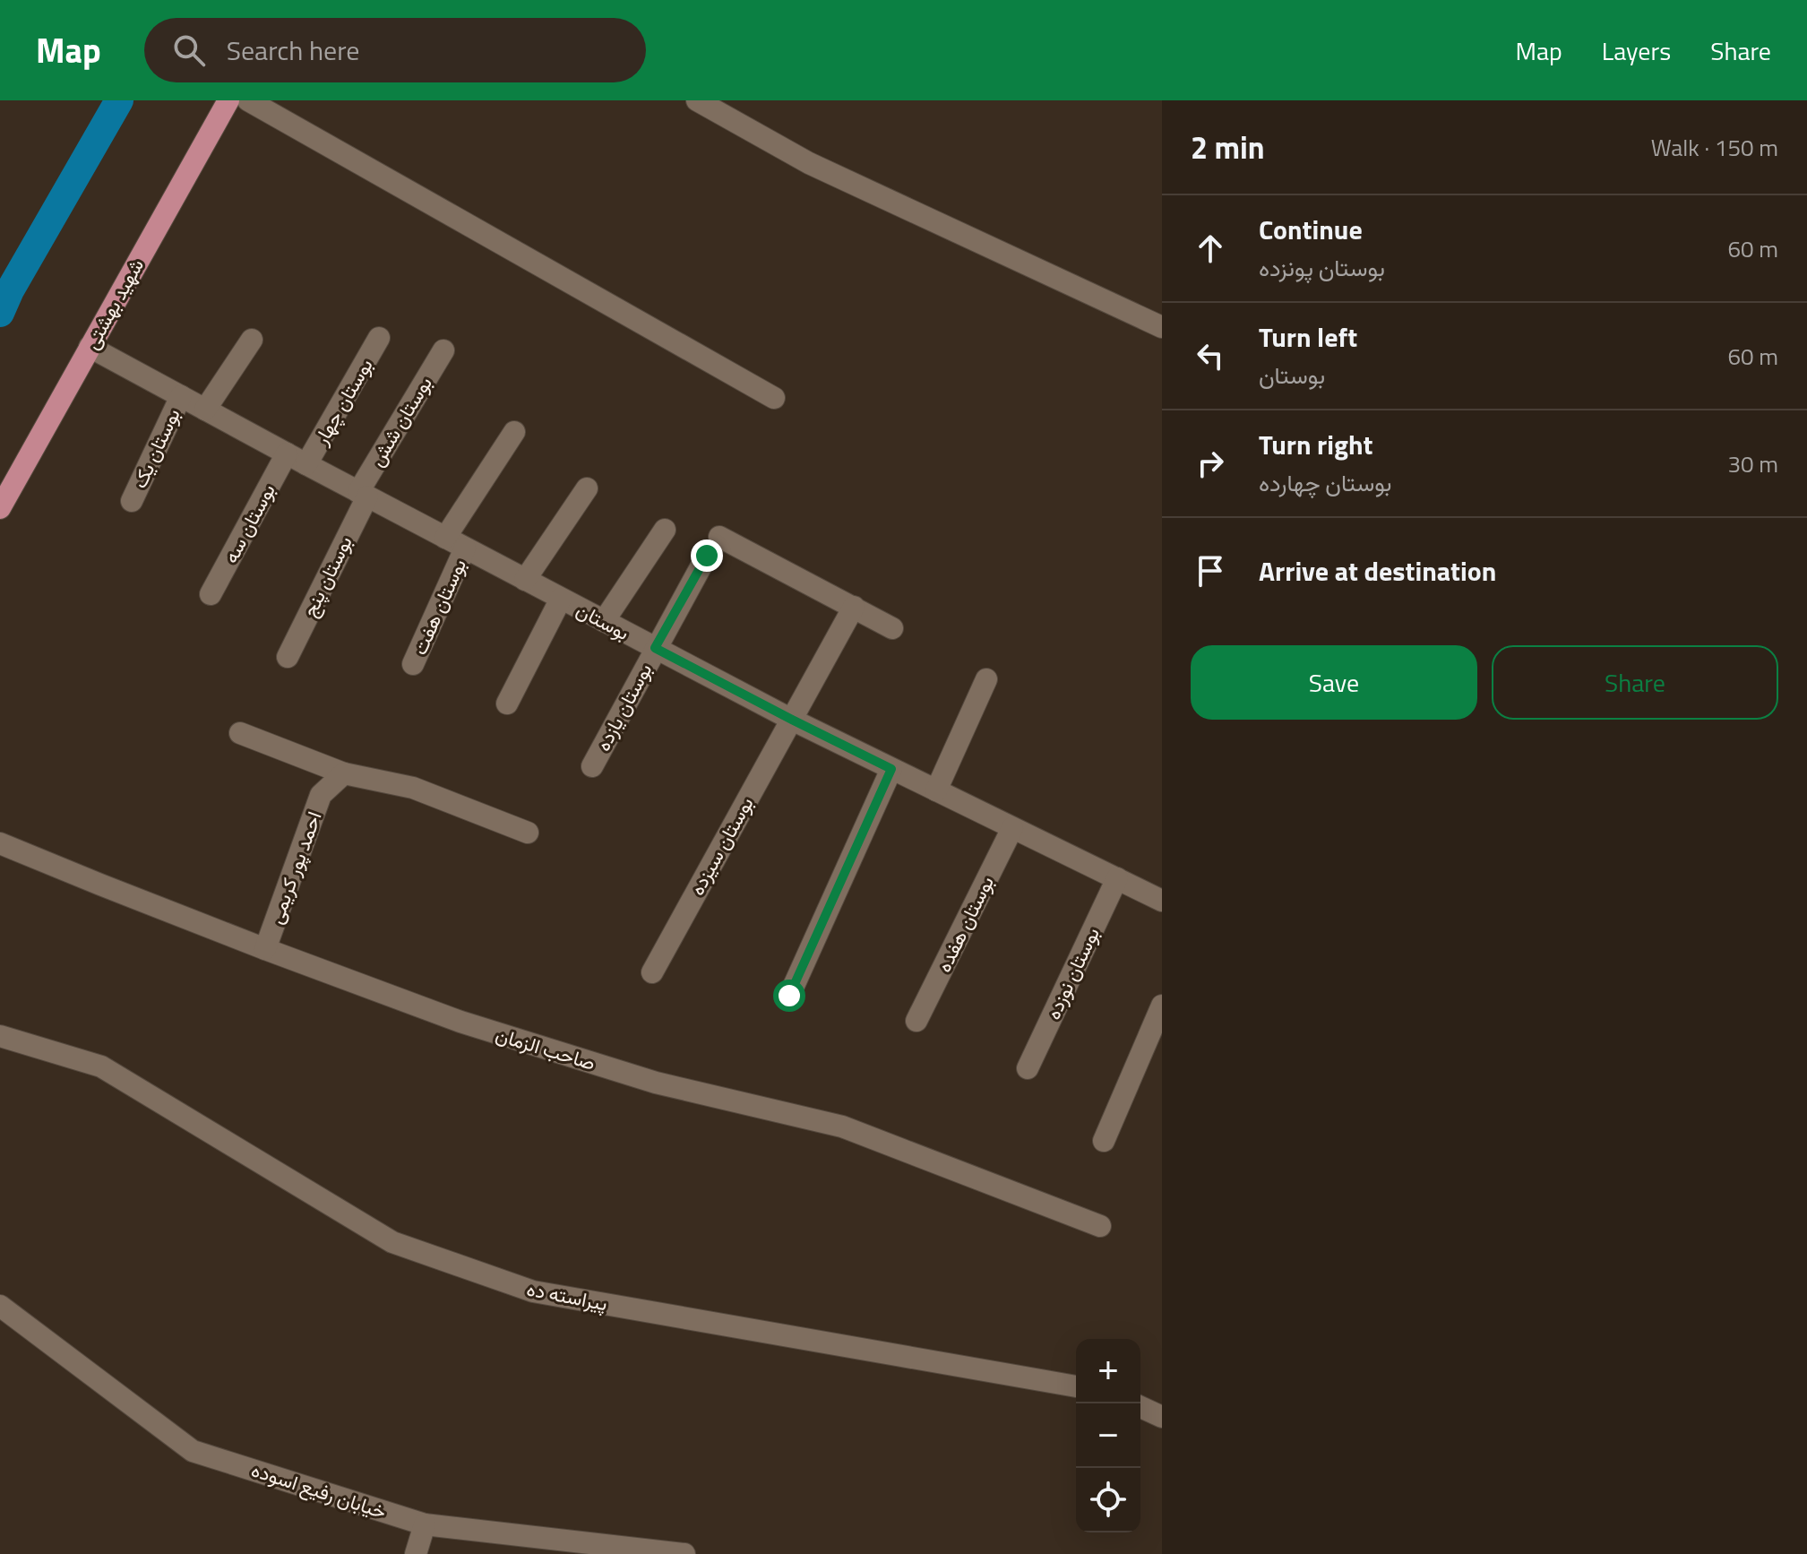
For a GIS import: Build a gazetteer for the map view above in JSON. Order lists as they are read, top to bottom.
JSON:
{
  "streets": {
    "main road": ["شهید بهشتی"],
    "street": [
      "بوستان چهار",
      "بوستان شش",
      "بوستان یک",
      "بوستان سه",
      "بوستان پنج",
      "بوستان هفت",
      "بوستان",
      "بوستان یازده",
      "بوستان سیزده",
      "احمد پور کریمی",
      "بوستان هفده",
      "بوستان نوزده",
      "صاحب الزمان",
      "پیراسته ده",
      "خیابان رفیع اسوده"
    ]
  },
  "crossings": [
    ["شهید بهشتی", "بوستان"],
    ["بوستان چهار", "بوستان"],
    ["بوستان شش", "بوستان پنج"],
    ["بوستان شش", "بوستان"],
    ["بوستان یک", "بوستان"],
    ["بوستان سه", "بوستان"],
    ["بوستان پنج", "بوستان"],
    ["بوستان هفت", "بوستان"],
    ["بوستان", "بوستان یازده"],
    ["بوستان", "بوستان سیزده"],
    ["بوستان", "بوستان هفده"],
    ["بوستان", "بوستان نوزده"],
    ["احمد پور کریمی", "صاحب الزمان"]
  ],
  "page": {
    "header": "Map",
    "search": "Search here",
    "nav": ["Map", "Layers", "Share"],
    "heading": ["2 min", "Walk · 150 m"],
    "list": [
      ["Continue", "بوستان پونزده", "60 m"],
      ["Turn left", "بوستان", "60 m"],
      ["Turn right", "بوستان چهارده", "30 m"],
      "Arrive at destination"
    ],
    "buttons": ["Save", "Share"],
    "map_buttons": ["+", "−"]
  }
}
